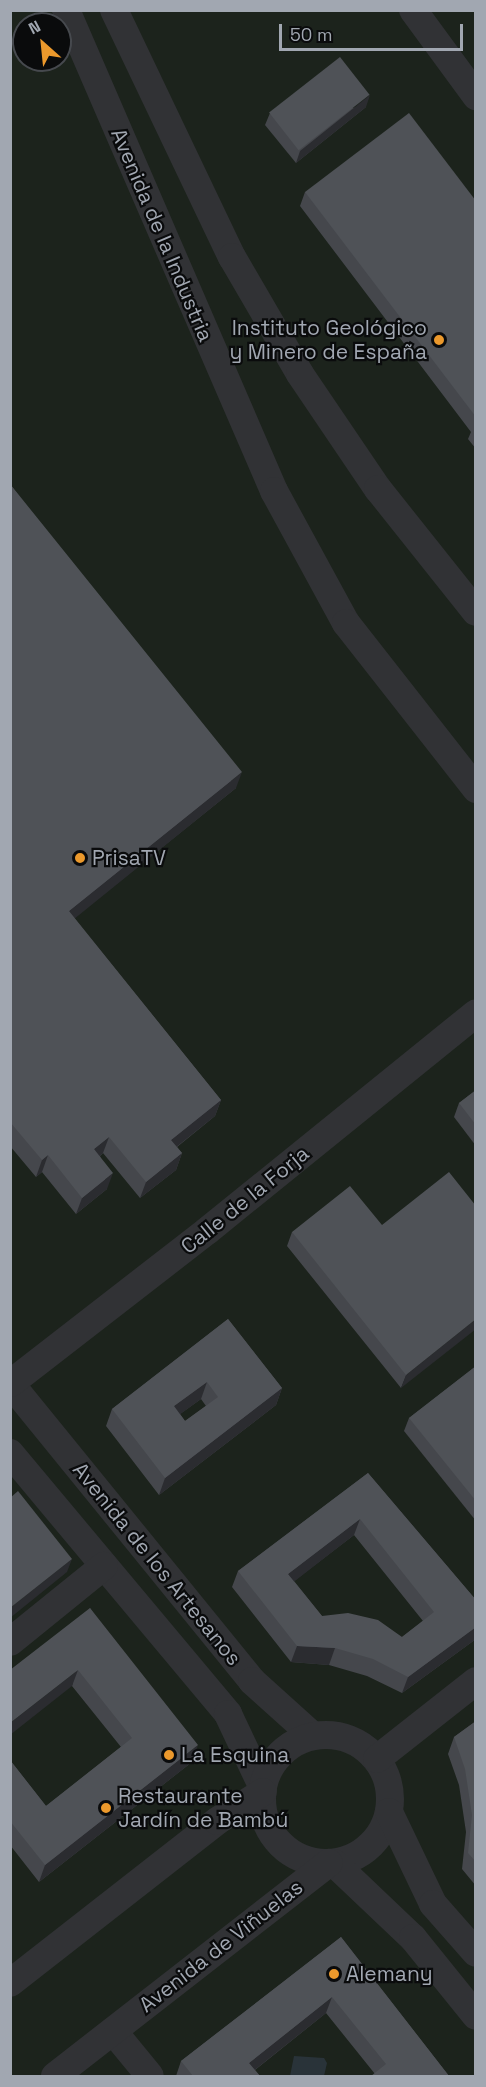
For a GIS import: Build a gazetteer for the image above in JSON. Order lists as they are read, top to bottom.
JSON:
{
  "streets": {
    "street": [
      "Avenida de la Industria",
      "Calle de la Forja",
      "Avenida de los Artesanos",
      "Avenida de Viñuelas"
    ]
  },
  "crossings": [
    ["Calle de la Forja", "Avenida de los Artesanos"],
    ["Avenida de los Artesanos", "Avenida de Viñuelas"]
  ],
  "places": [
    "Instituto Geológico y Minero de España",
    "PrisaTV",
    "La Esquina",
    "Restaurante Jardín de Bambú",
    "Alemany"
  ],
  "scale_bar": "50 m",
  "north": "top left"
}
